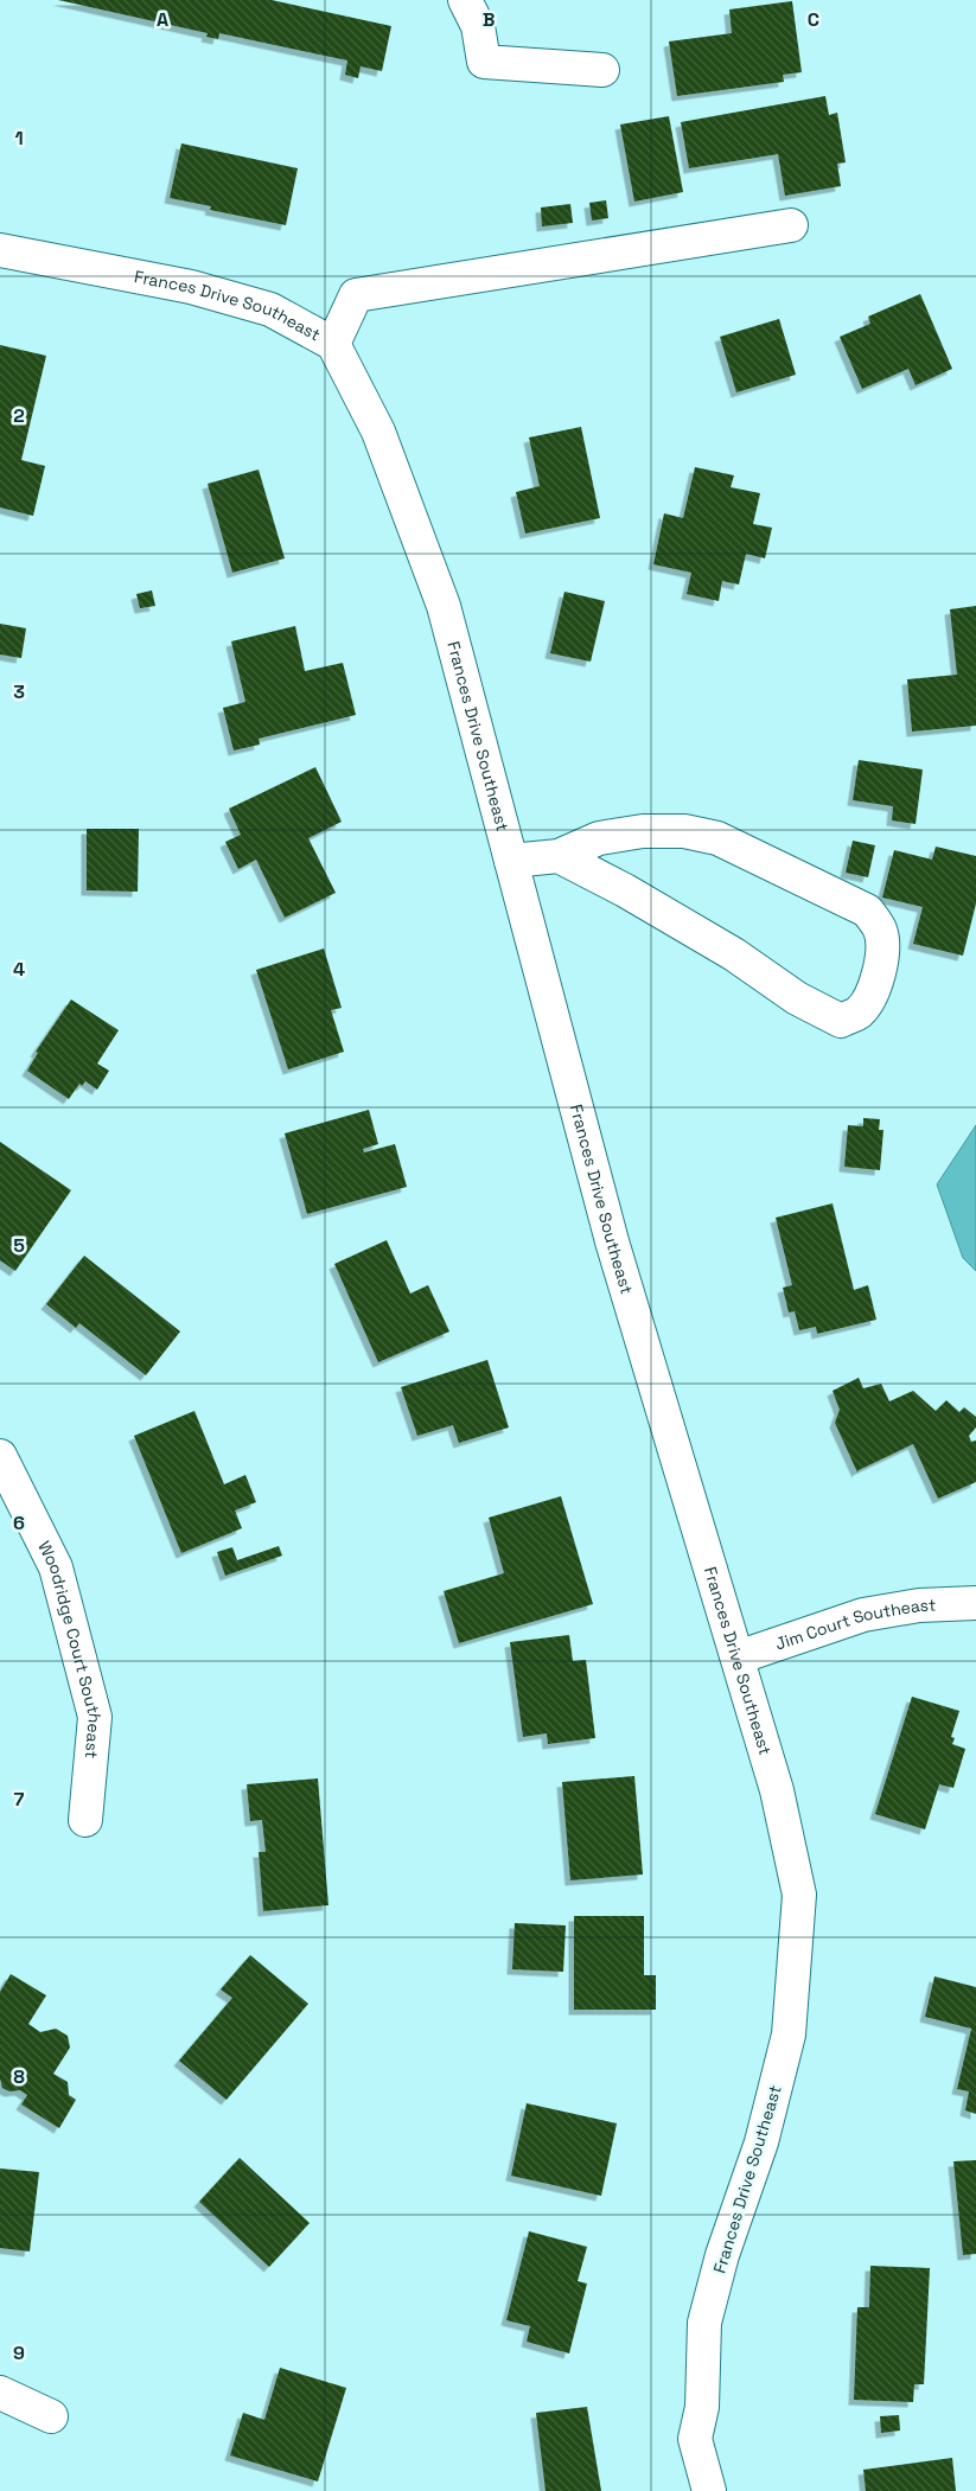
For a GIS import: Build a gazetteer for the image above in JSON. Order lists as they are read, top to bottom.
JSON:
{
  "streets": {
    "street": ["Frances Drive Southeast", "Jim Court Southeast", "Woodridge Court Southeast"]
  },
  "crossings": [
    ["Frances Drive Southeast", "Jim Court Southeast"]
  ],
  "grid": {
    "columns": ["A", "B", "C"],
    "rows": [
      "1",
      "2",
      "3",
      "4",
      "5",
      "6",
      "7",
      "8",
      "9"
    ]
  }
}
